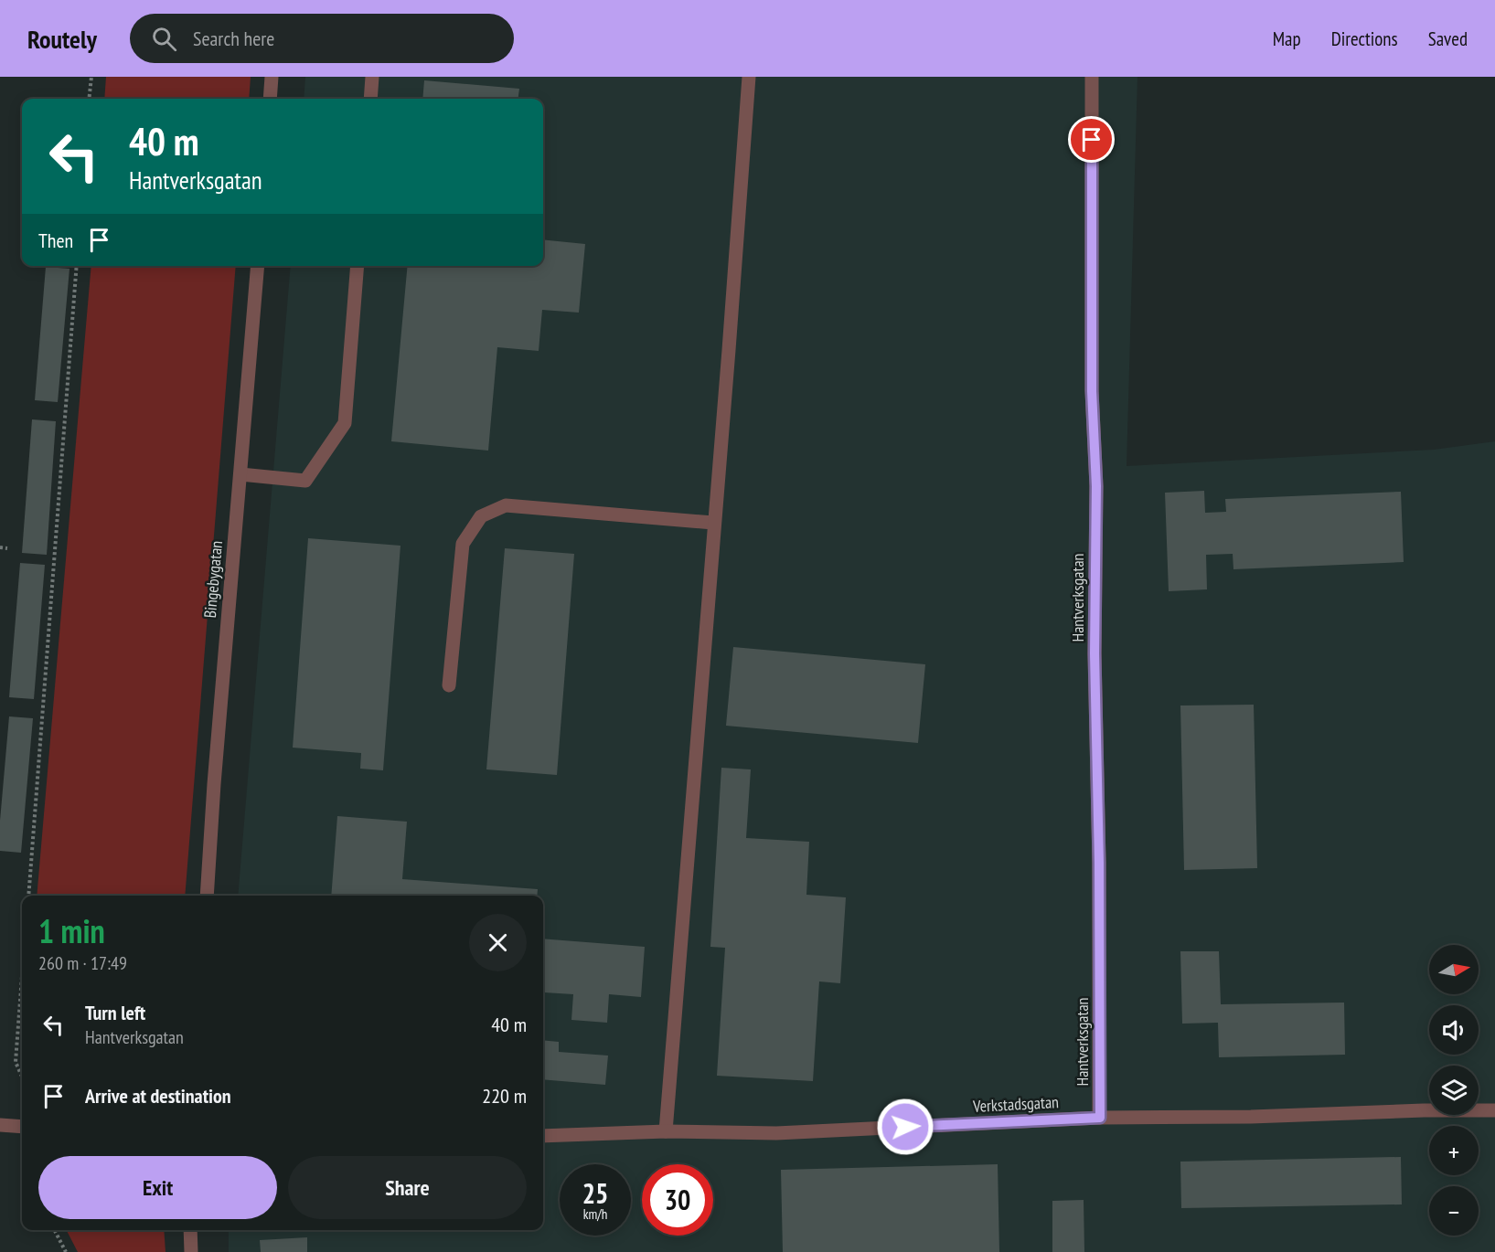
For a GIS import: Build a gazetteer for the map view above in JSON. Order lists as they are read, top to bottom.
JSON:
{
  "streets": {
    "street": ["Bingebygatan", "Hantverksgatan", "Verkstadsgatan"]
  },
  "crossings": [
    ["Hantverksgatan", "Verkstadsgatan"]
  ],
  "north": "right",
  "page": {
    "header": "Routely",
    "search": "Search here",
    "nav": ["Map", "Directions", "Saved"],
    "turn": ["40 m", "Hantverksgatan"],
    "then": "Then",
    "heading": ["1 min", "260 m · 17:49"],
    "map_buttons": ["+", "−"],
    "list": [
      {
        "name": "Turn left",
        "note": "Hantverksgatan",
        "value": "40 m"
      },
      {
        "name": "Arrive at destination",
        "value": "220 m"
      }
    ],
    "buttons": ["Exit", "Share"],
    "speed": "25 km/h",
    "limit": "30"
  }
}
